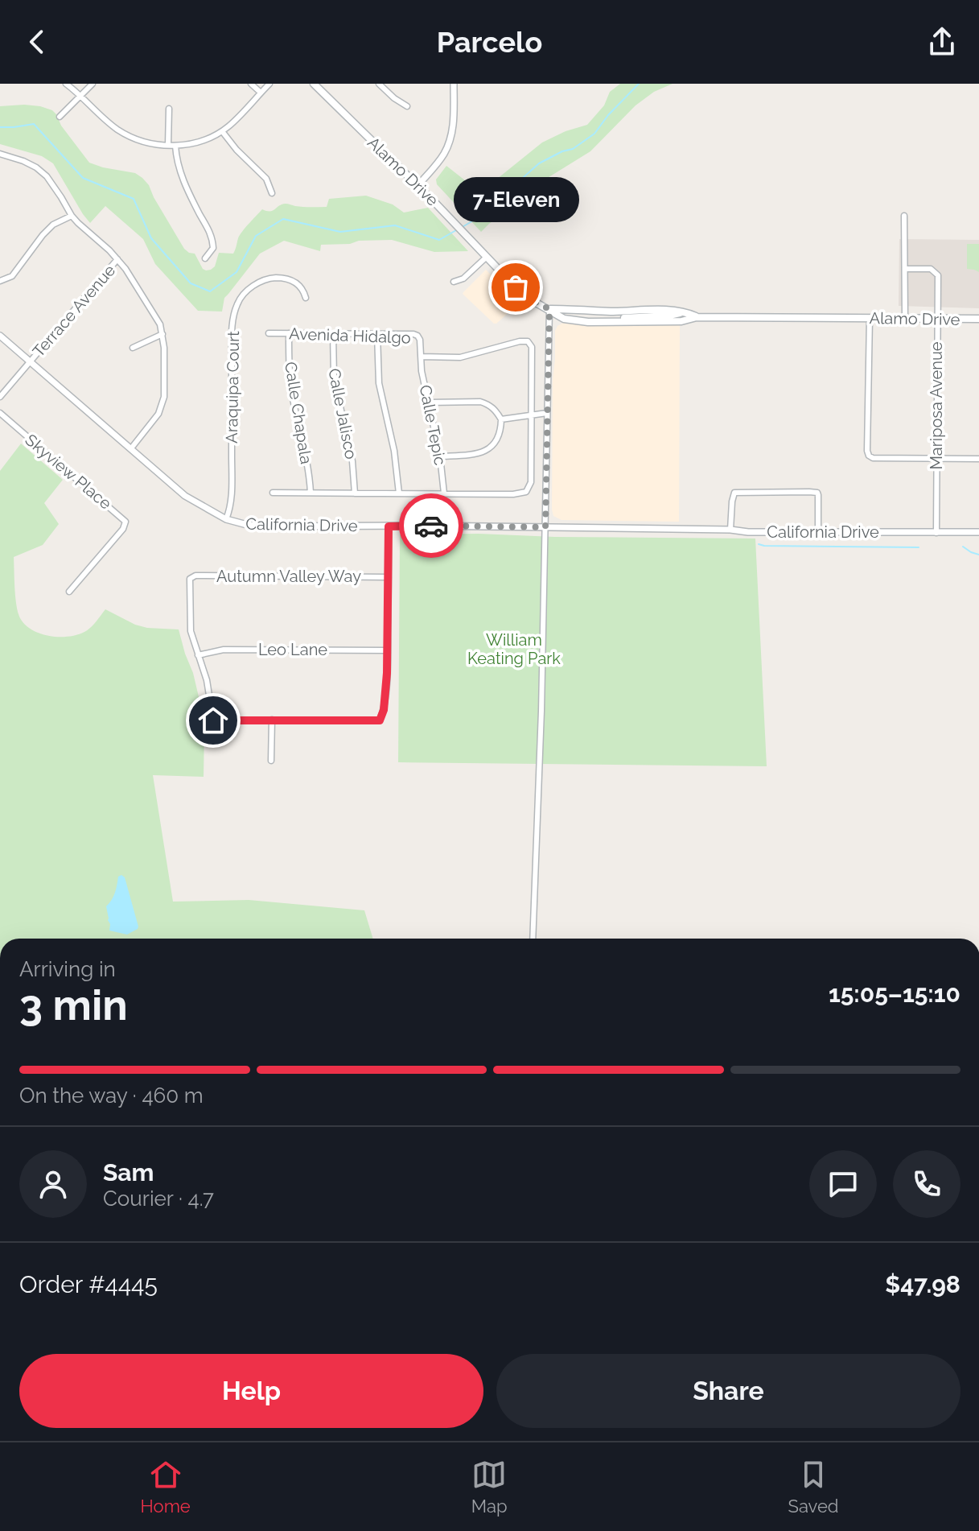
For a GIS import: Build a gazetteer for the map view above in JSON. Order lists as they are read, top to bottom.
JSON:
{
  "streets": {
    "main road": ["Alamo Drive"],
    "street": [
      "Terrace Avenue",
      "Avenida Hidalgo",
      "Araquipa Court",
      "Mariposa Avenue",
      "Calle Chapala",
      "Calle Jalisco",
      "Calle Tepic",
      "Skyview Place",
      "California Drive",
      "Autumn Valley Way",
      "Leo Lane"
    ]
  },
  "crossings": [
    ["Alamo Drive", "Mariposa Avenue"],
    ["Terrace Avenue", "California Drive"],
    ["Avenida Hidalgo", "Calle Chapala"],
    ["Avenida Hidalgo", "Calle Jalisco"],
    ["Avenida Hidalgo", "Calle Tepic"],
    ["Araquipa Court", "California Drive"],
    ["Mariposa Avenue", "California Drive"],
    ["Autumn Valley Way", "Leo Lane"]
  ],
  "parks": ["William Keating Park"],
  "places": ["7-Eleven"],
  "page": {
    "header": "Parcelo",
    "bubble": "7-Eleven",
    "heading": ["3 min", "Arriving in", "15:05–15:10"],
    "panel": [
      "Sam",
      "Courier · 4.7",
      "Order #4445",
      "$47.98"
    ],
    "bar": "On the way · 460 m",
    "buttons": ["Help", "Share"],
    "tabs": ["Home", "Map", "Saved"]
  }
}
